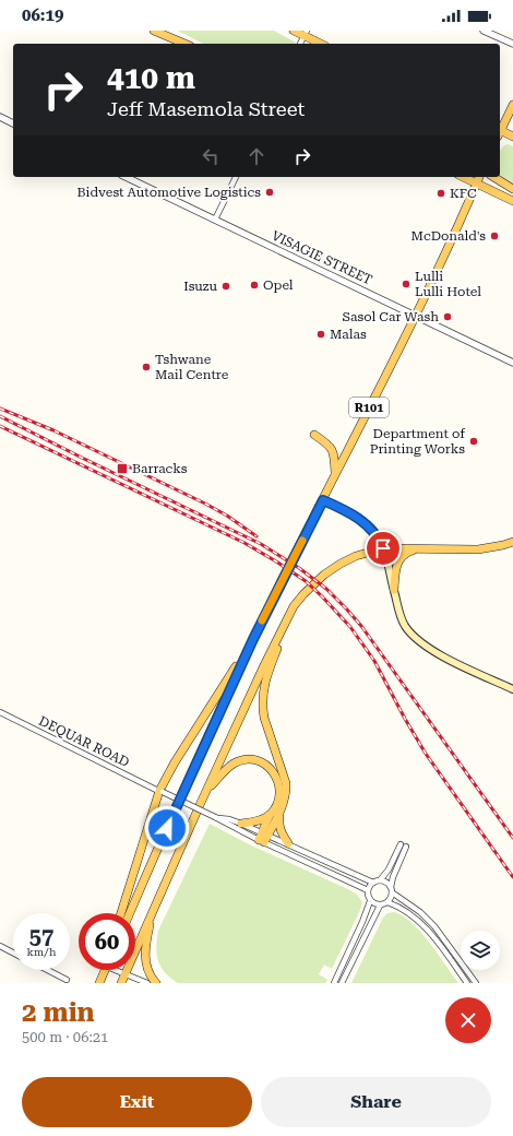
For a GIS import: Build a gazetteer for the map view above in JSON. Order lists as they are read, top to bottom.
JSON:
{
  "streets": {
    "main road": ["R101"],
    "street": ["VISAGIE STREET", "DEQUAR ROAD"]
  },
  "crossings": [
    ["VISAGIE STREET", "R101"]
  ],
  "places": {
    "other": [
      "Bidvest Automotive Logistics",
      "KFC",
      "McDonald's",
      "Lulli Lulli Hotel",
      "Opel",
      "Isuzu",
      "Sasol Car Wash",
      "Malas",
      "Tshwane Mail Centre",
      "Department of Printing Works"
    ],
    "transit": ["Barracks"]
  },
  "page": {
    "status": "06:19",
    "turn": ["410 m", "Jeff Masemola Street"],
    "speed": "57 km/h",
    "limit": "60",
    "heading": ["2 min", "500 m · 06:21"],
    "buttons": ["Exit", "Share"]
  }
}
